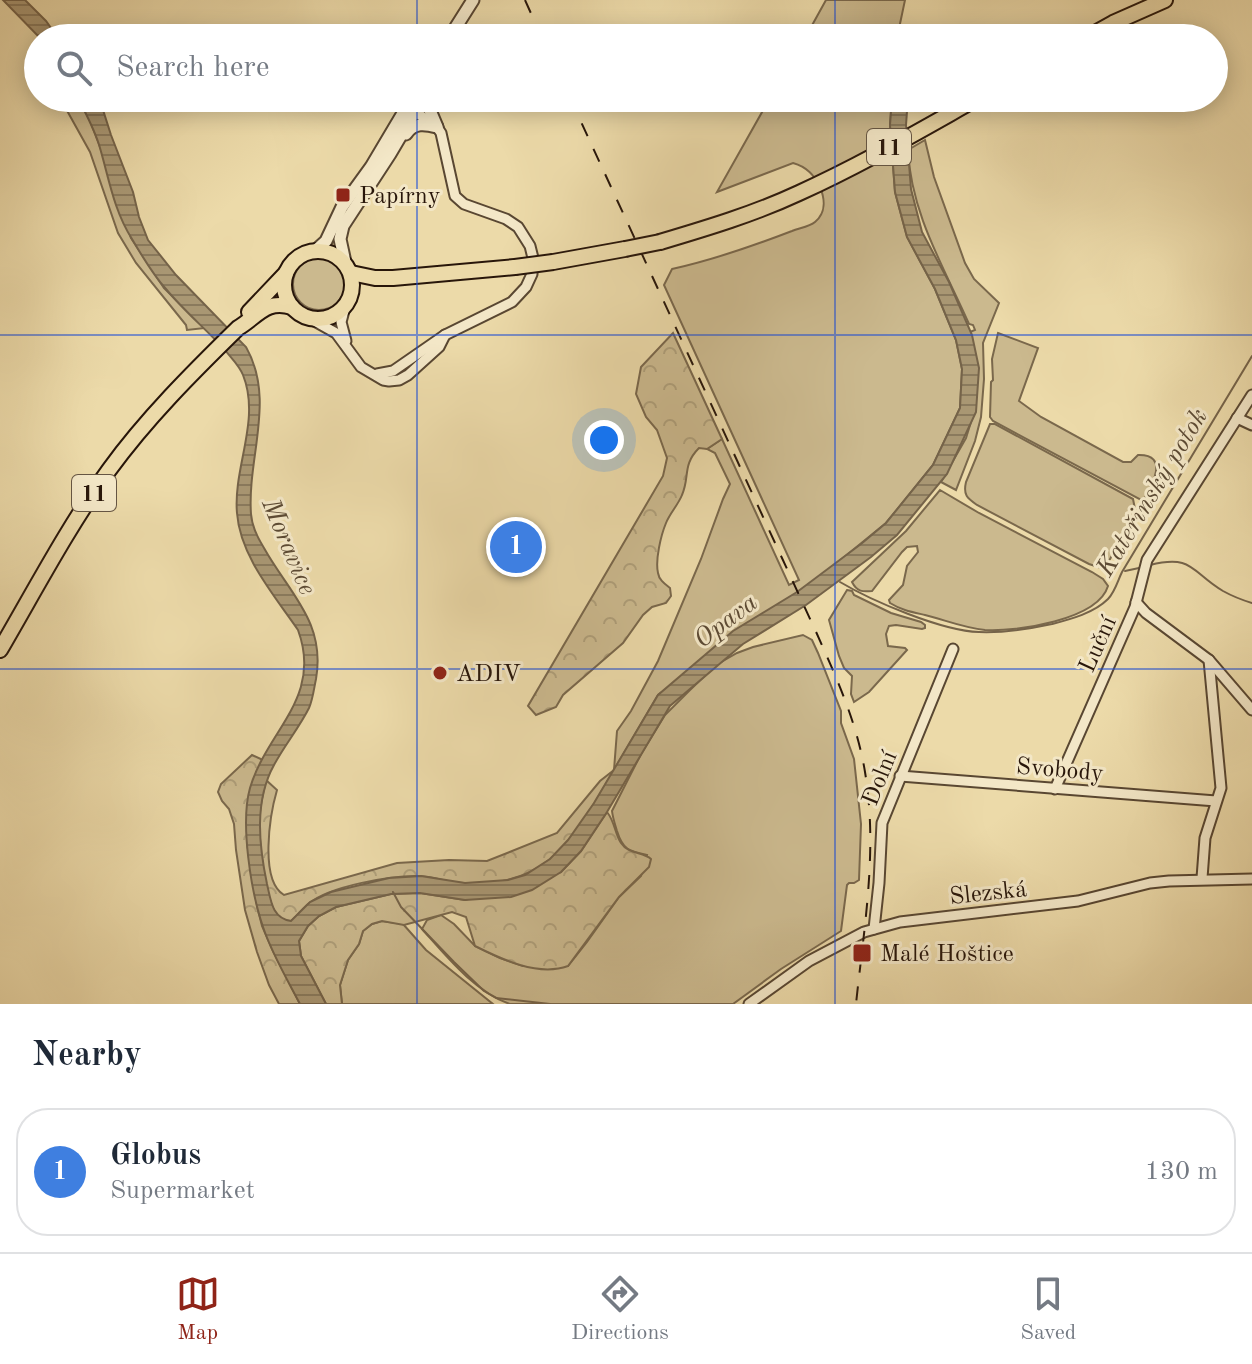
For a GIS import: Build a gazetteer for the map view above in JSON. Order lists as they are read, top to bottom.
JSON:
{
  "streets": {
    "main road": ["11"],
    "street": [
      "Luční",
      "Svobody",
      "Dolní",
      "Slezská"
    ]
  },
  "crossings": [
    ["Luční", "Svobody"],
    ["Svobody", "Dolní"],
    ["Dolní", "Slezská"]
  ],
  "water": ["Kateřinský potok", "Moravice", "Opava"],
  "places": {
    "transit": ["Papírny", "Malé Hoštice"],
    "other": ["ADIV"]
  },
  "page": {
    "search": "Search here",
    "pins": "1",
    "heading": "Nearby",
    "list": [
      {
        "mark": "1",
        "name": "Globus",
        "note": "Supermarket",
        "value": "130 m"
      }
    ],
    "nav": ["Map", "Directions", "Saved"]
  }
}
